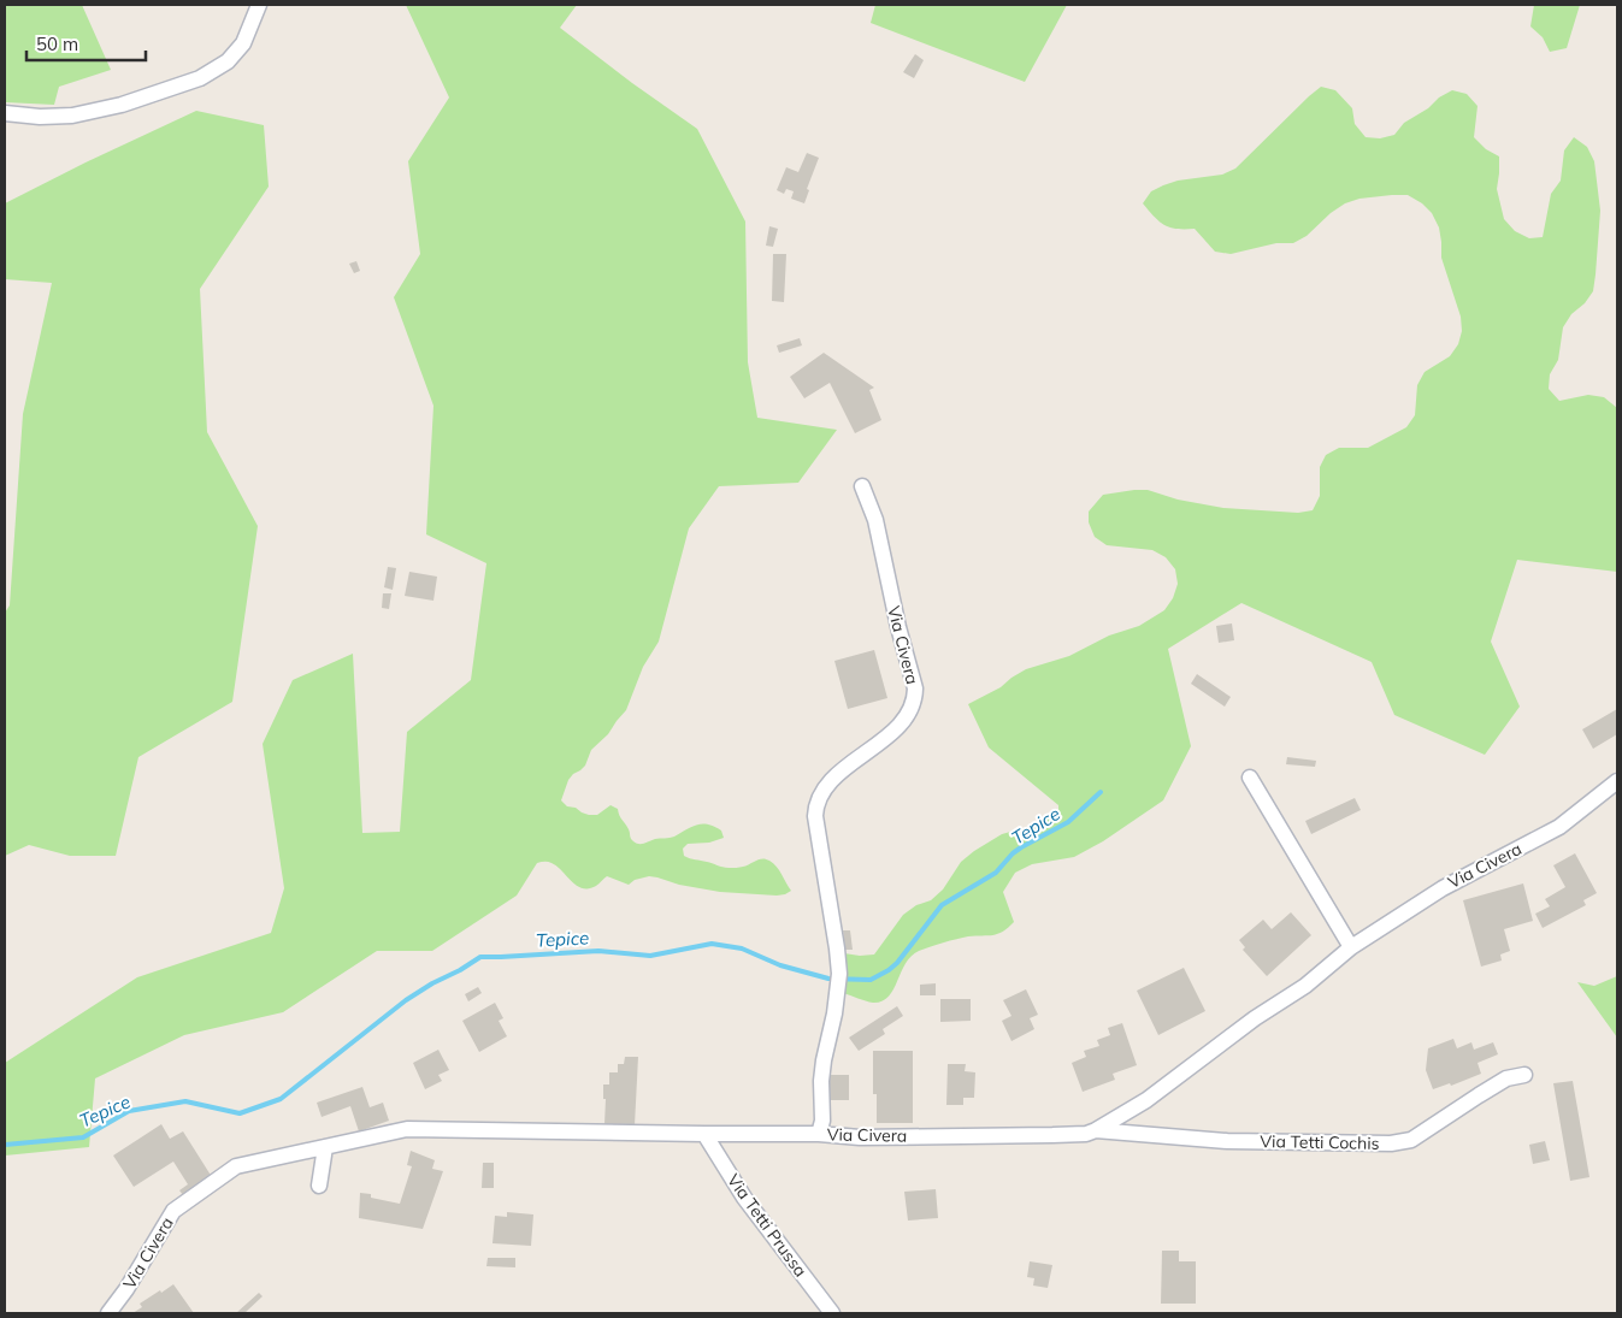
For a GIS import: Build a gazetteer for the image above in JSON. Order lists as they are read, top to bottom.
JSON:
{
  "streets": {
    "street": ["Via Civera", "Via Tetti Cochis", "Via Tetti Prussa"]
  },
  "crossings": [
    ["Via Civera", "Via Tetti Cochis"],
    ["Via Civera", "Via Tetti Prussa"]
  ],
  "water": ["Tepice"],
  "scale_bar": "50 m"
}
